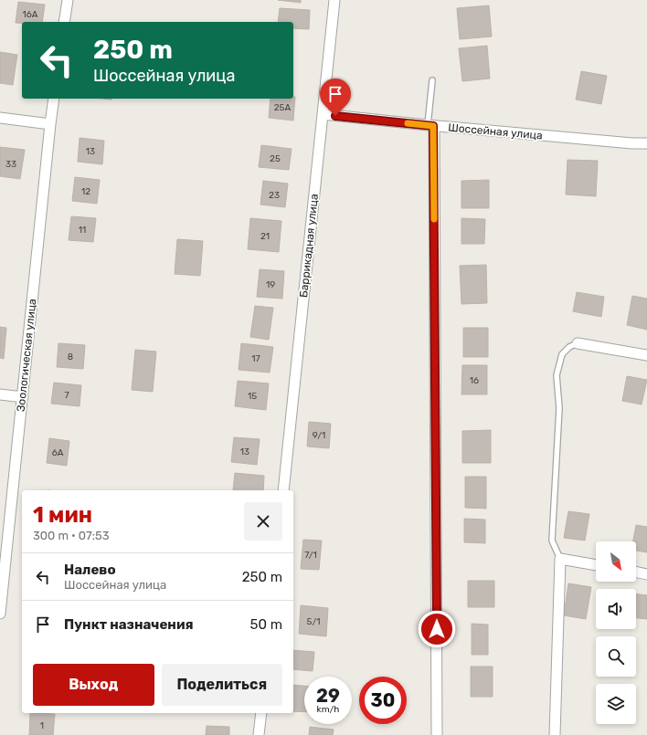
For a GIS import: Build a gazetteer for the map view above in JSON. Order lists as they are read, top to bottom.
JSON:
{
  "streets": {
    "street": ["Шоссейная улица", "Баррикадная улица", "Зоологическая улица"]
  },
  "crossings": [
    ["Шоссейная улица", "Баррикадная улица"]
  ],
  "house_numbers": [
    "16А",
    "25А",
    "13",
    "25",
    "33",
    "12",
    "23",
    "11",
    "21",
    "19",
    "8",
    "17",
    "16",
    "7",
    "15",
    "9/1",
    "13",
    "6А",
    "7/1",
    "5/1",
    "1"
  ],
  "north": "bottom right",
  "page": {
    "turn": ["250 m", "Шоссейная улица"],
    "heading": ["1 мин", "300 m · 07:53"],
    "list": [
      {
        "name": "Налево",
        "note": "Шоссейная улица",
        "value": "250 m"
      },
      {
        "name": "Пункт назначения",
        "value": "50 m"
      }
    ],
    "buttons": ["Выход", "Поделиться"],
    "speed": "29 km/h",
    "limit": "30"
  }
}
